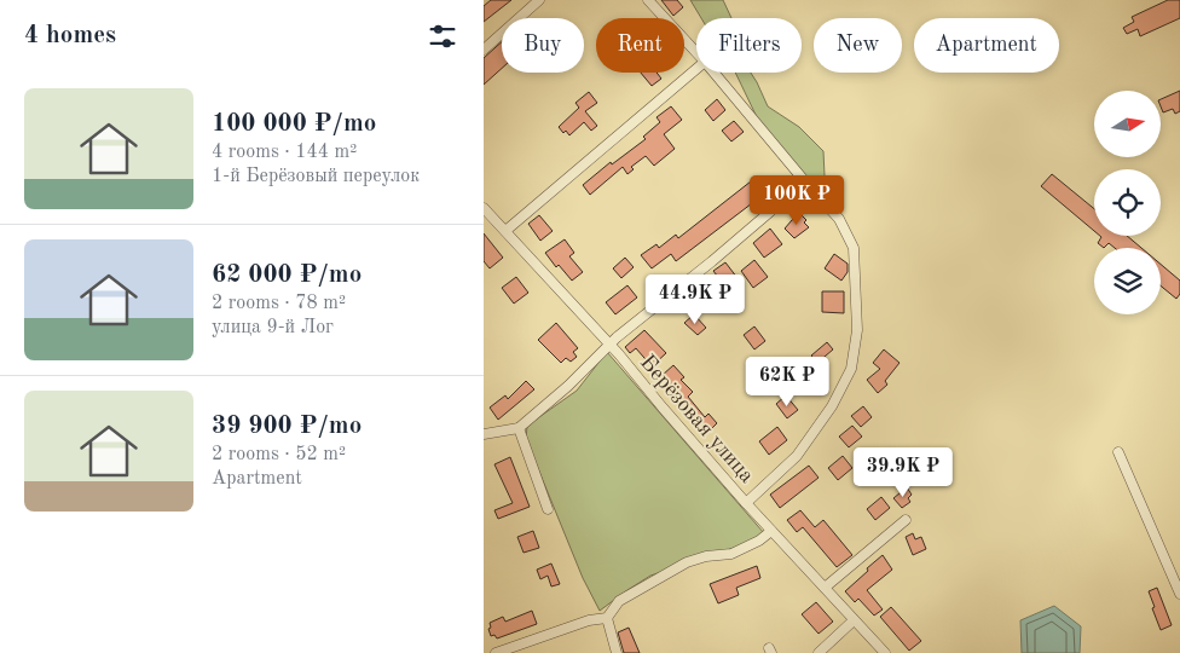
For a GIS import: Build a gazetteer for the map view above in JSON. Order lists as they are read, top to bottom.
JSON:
{
  "streets": {
    "street": ["Берёзовая улица"]
  },
  "north": "right",
  "page": {
    "heading": "4 homes",
    "chip": [
      "Buy",
      "Rent",
      "Filters",
      "New",
      "Apartment"
    ],
    "list": [
      {
        "name": "100 000 ₽/mo",
        "note": "4 rooms · 144 m² · 1-й Берёзовый переулок"
      },
      {
        "name": "62 000 ₽/mo",
        "note": "2 rooms · 78 m² · улица 9-й Лог"
      },
      {
        "name": "39 900 ₽/mo",
        "note": "2 rooms · 52 m² · Apartment"
      }
    ],
    "price": [
      "100K ₽",
      "44.9K ₽",
      "62K ₽",
      "39.9K ₽"
    ]
  }
}
